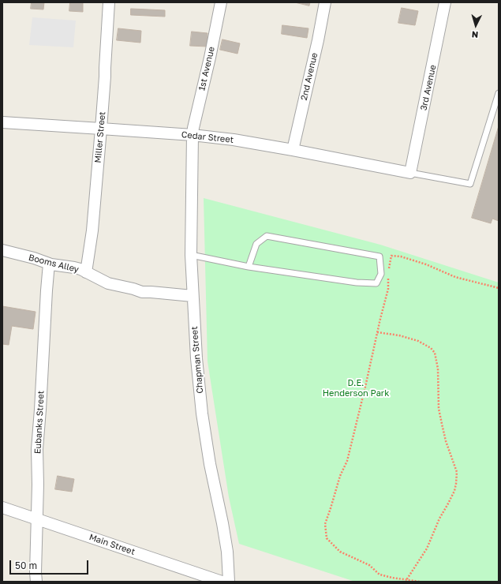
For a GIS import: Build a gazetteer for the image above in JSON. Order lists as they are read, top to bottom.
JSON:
{
  "streets": {
    "street": [
      "1st Avenue",
      "2nd Avenue",
      "3rd Avenue",
      "Miller Street",
      "Cedar Street",
      "Booms Alley",
      "Chapman Street",
      "Eubanks Street",
      "Main Street"
    ]
  },
  "crossings": [
    ["1st Avenue", "Cedar Street"],
    ["1st Avenue", "Chapman Street"],
    ["2nd Avenue", "Cedar Street"],
    ["3rd Avenue", "Cedar Street"],
    ["Miller Street", "Cedar Street"],
    ["Miller Street", "Booms Alley"],
    ["Cedar Street", "Chapman Street"],
    ["Booms Alley", "Chapman Street"],
    ["Booms Alley", "Eubanks Street"],
    ["Eubanks Street", "Main Street"]
  ],
  "parks": ["D.E. Henderson Park"],
  "scale_bar": "50 m",
  "north": "bottom"
}
